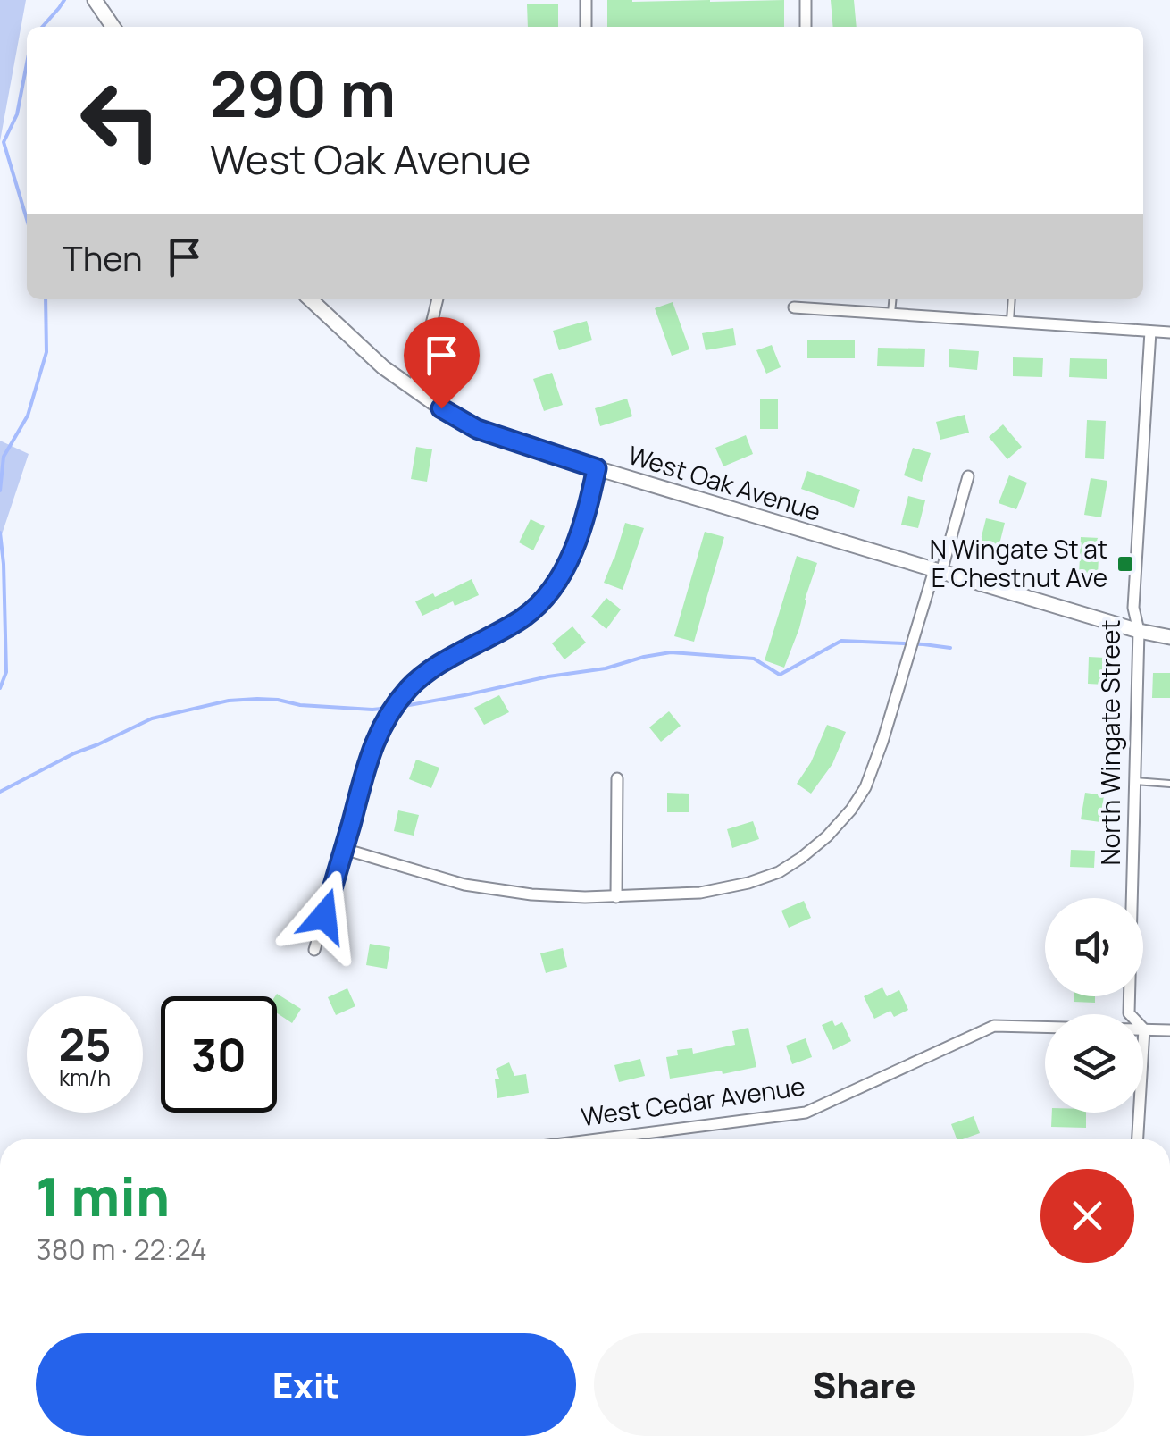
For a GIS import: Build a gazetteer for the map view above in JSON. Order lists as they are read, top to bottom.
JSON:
{
  "streets": {
    "street": ["West Oak Avenue", "North Wingate Street", "West Cedar Avenue"]
  },
  "crossings": [
    ["West Oak Avenue", "North Wingate Street"],
    ["North Wingate Street", "West Cedar Avenue"]
  ],
  "places": {
    "transit": ["N Wingate St at E Chestnut Ave"]
  },
  "page": {
    "turn": ["290 m", "West Oak Avenue"],
    "then": "Then",
    "speed": "25 km/h",
    "limit": "30",
    "heading": ["1 min", "380 m · 22:24"],
    "buttons": ["Exit", "Share"]
  }
}
